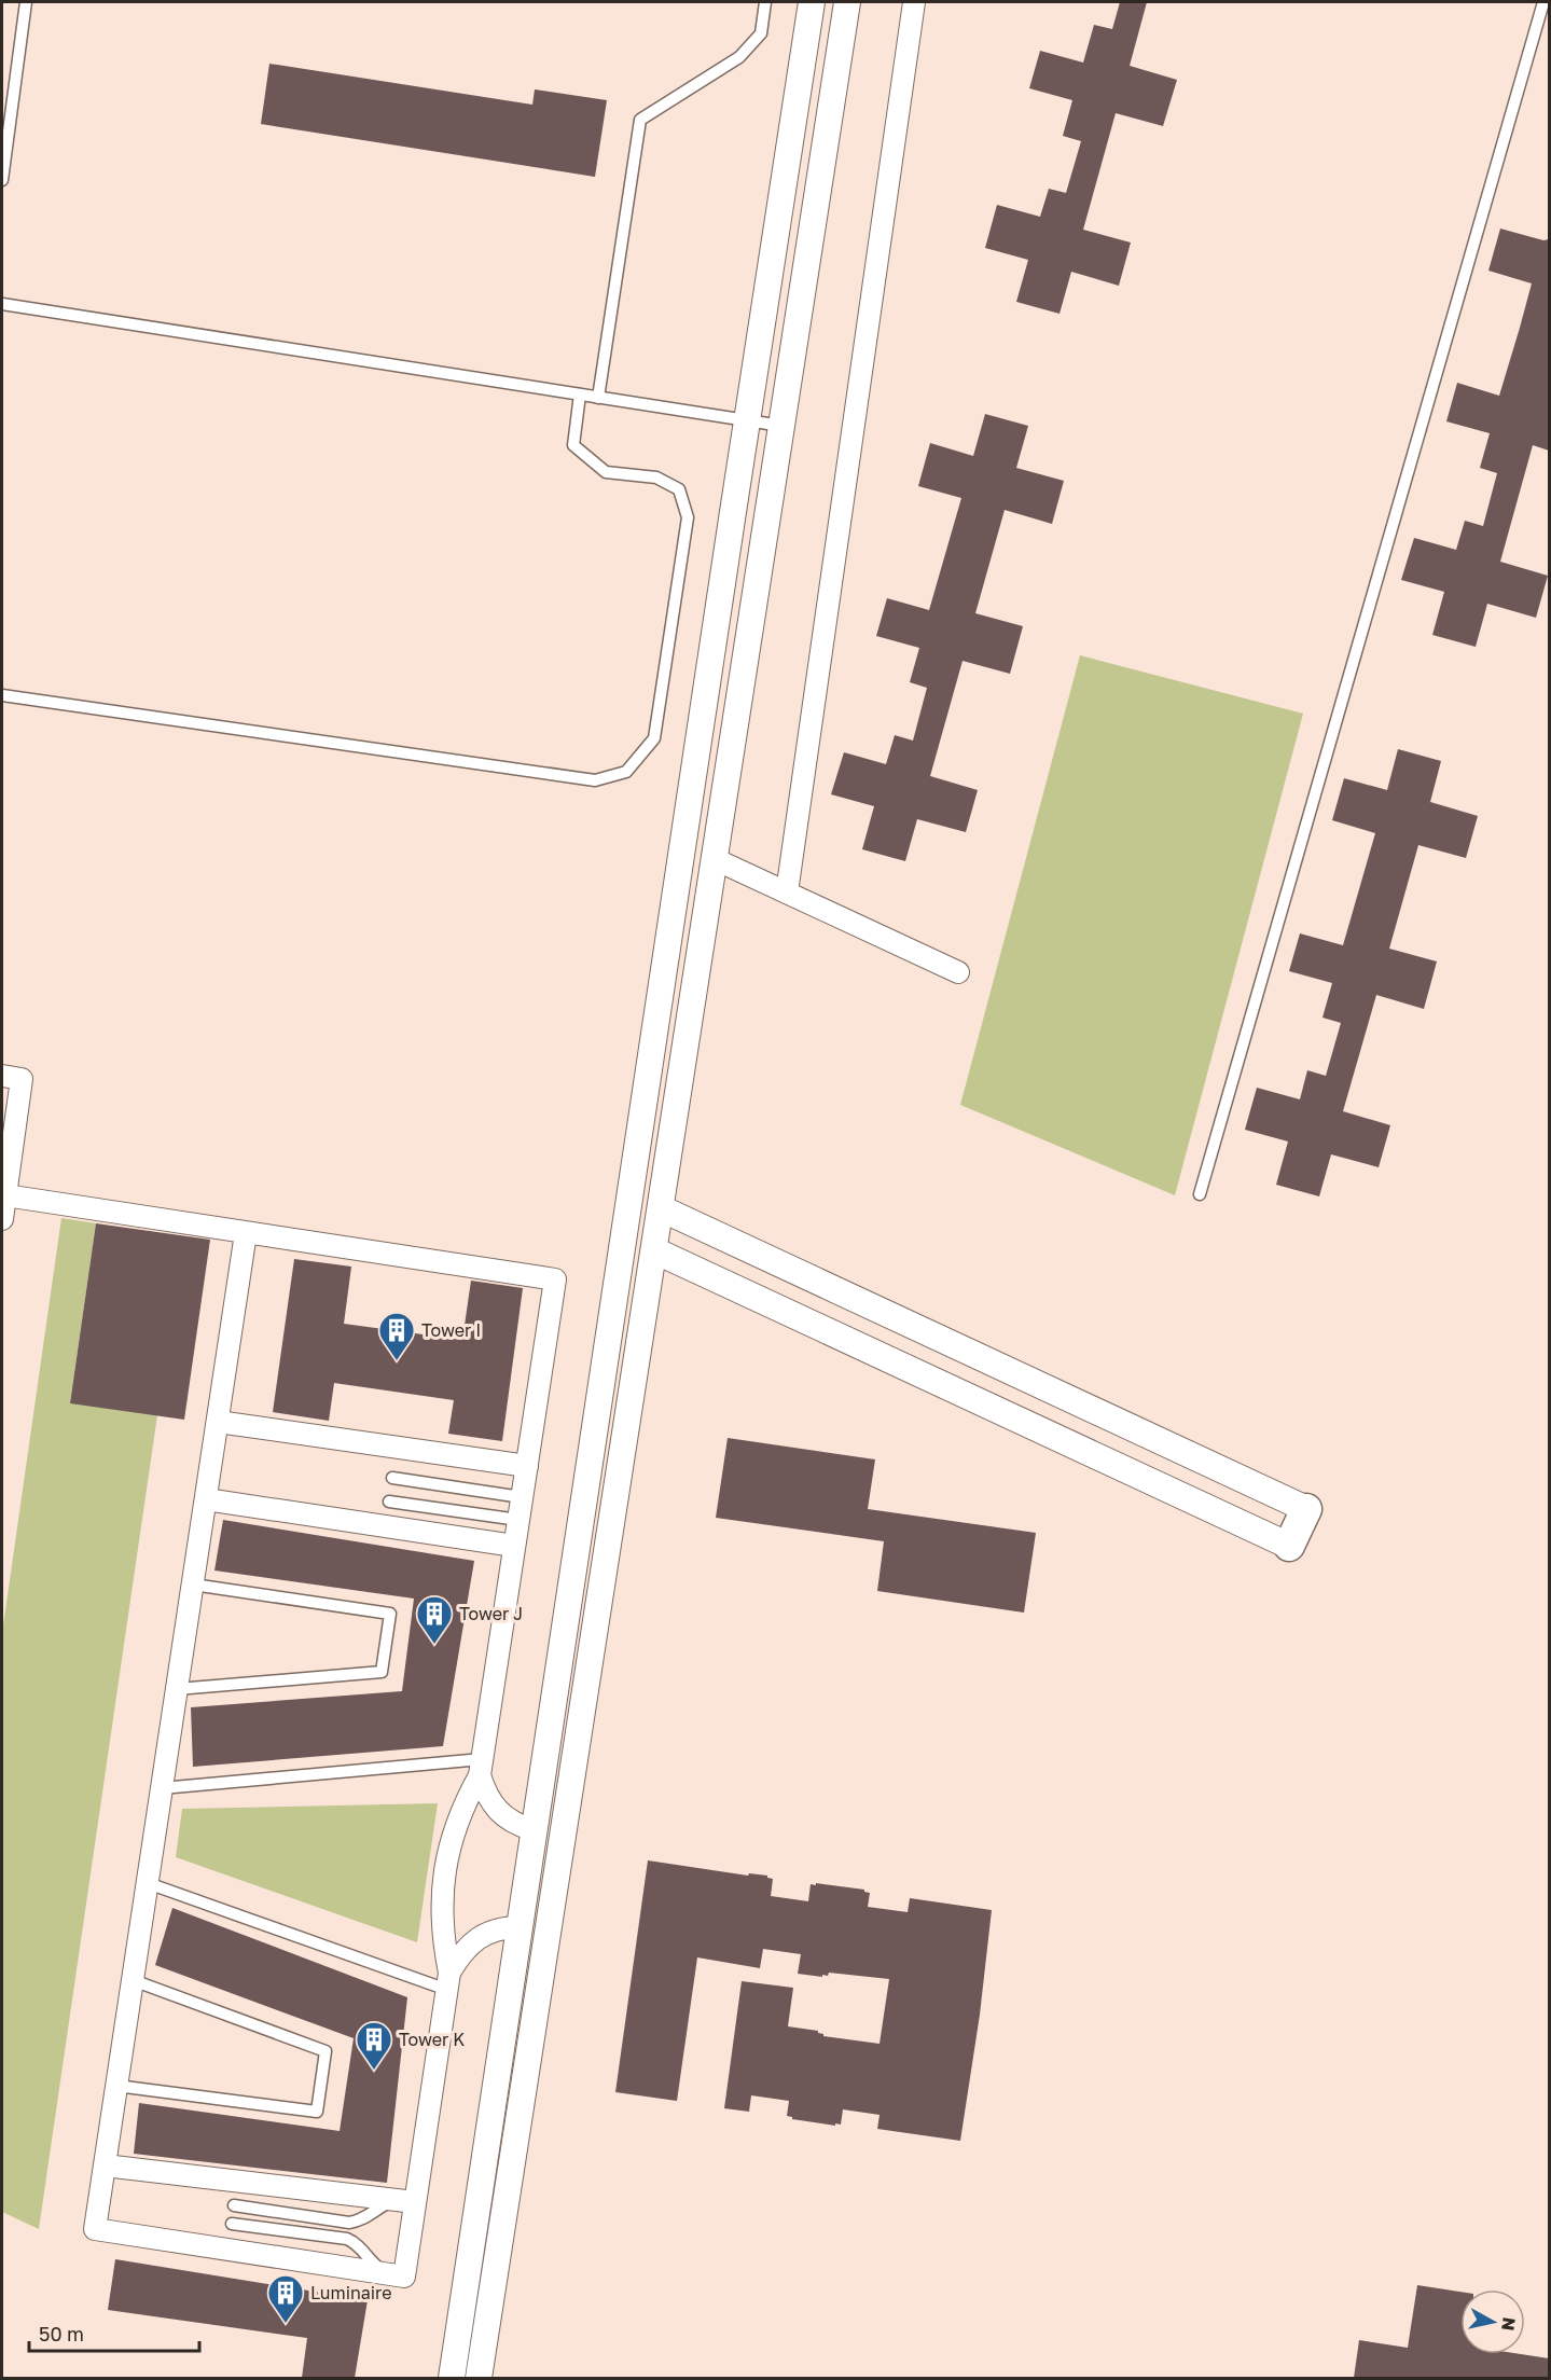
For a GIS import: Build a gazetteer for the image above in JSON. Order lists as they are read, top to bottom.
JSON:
{
  "places": {
    "building": [
      "Tower I",
      "Tower J",
      "Tower K",
      "Luminaire"
    ]
  },
  "scale_bar": "50 m",
  "north": "right"
}
